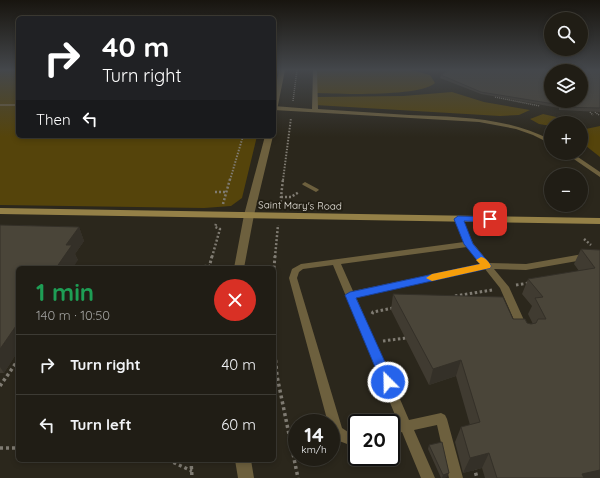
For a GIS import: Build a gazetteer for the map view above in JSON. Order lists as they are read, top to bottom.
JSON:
{
  "streets": {
    "main road": ["Saint Mary's Road"]
  },
  "page": {
    "map_buttons": ["+", "−"],
    "turn": ["40 m", "Turn right"],
    "then": "Then",
    "heading": ["1 min", "140 m · 10:50"],
    "list": [
      {
        "name": "Turn right",
        "value": "40 m"
      },
      {
        "name": "Turn left",
        "value": "60 m"
      }
    ],
    "speed": "14 km/h",
    "limit": "20"
  }
}
